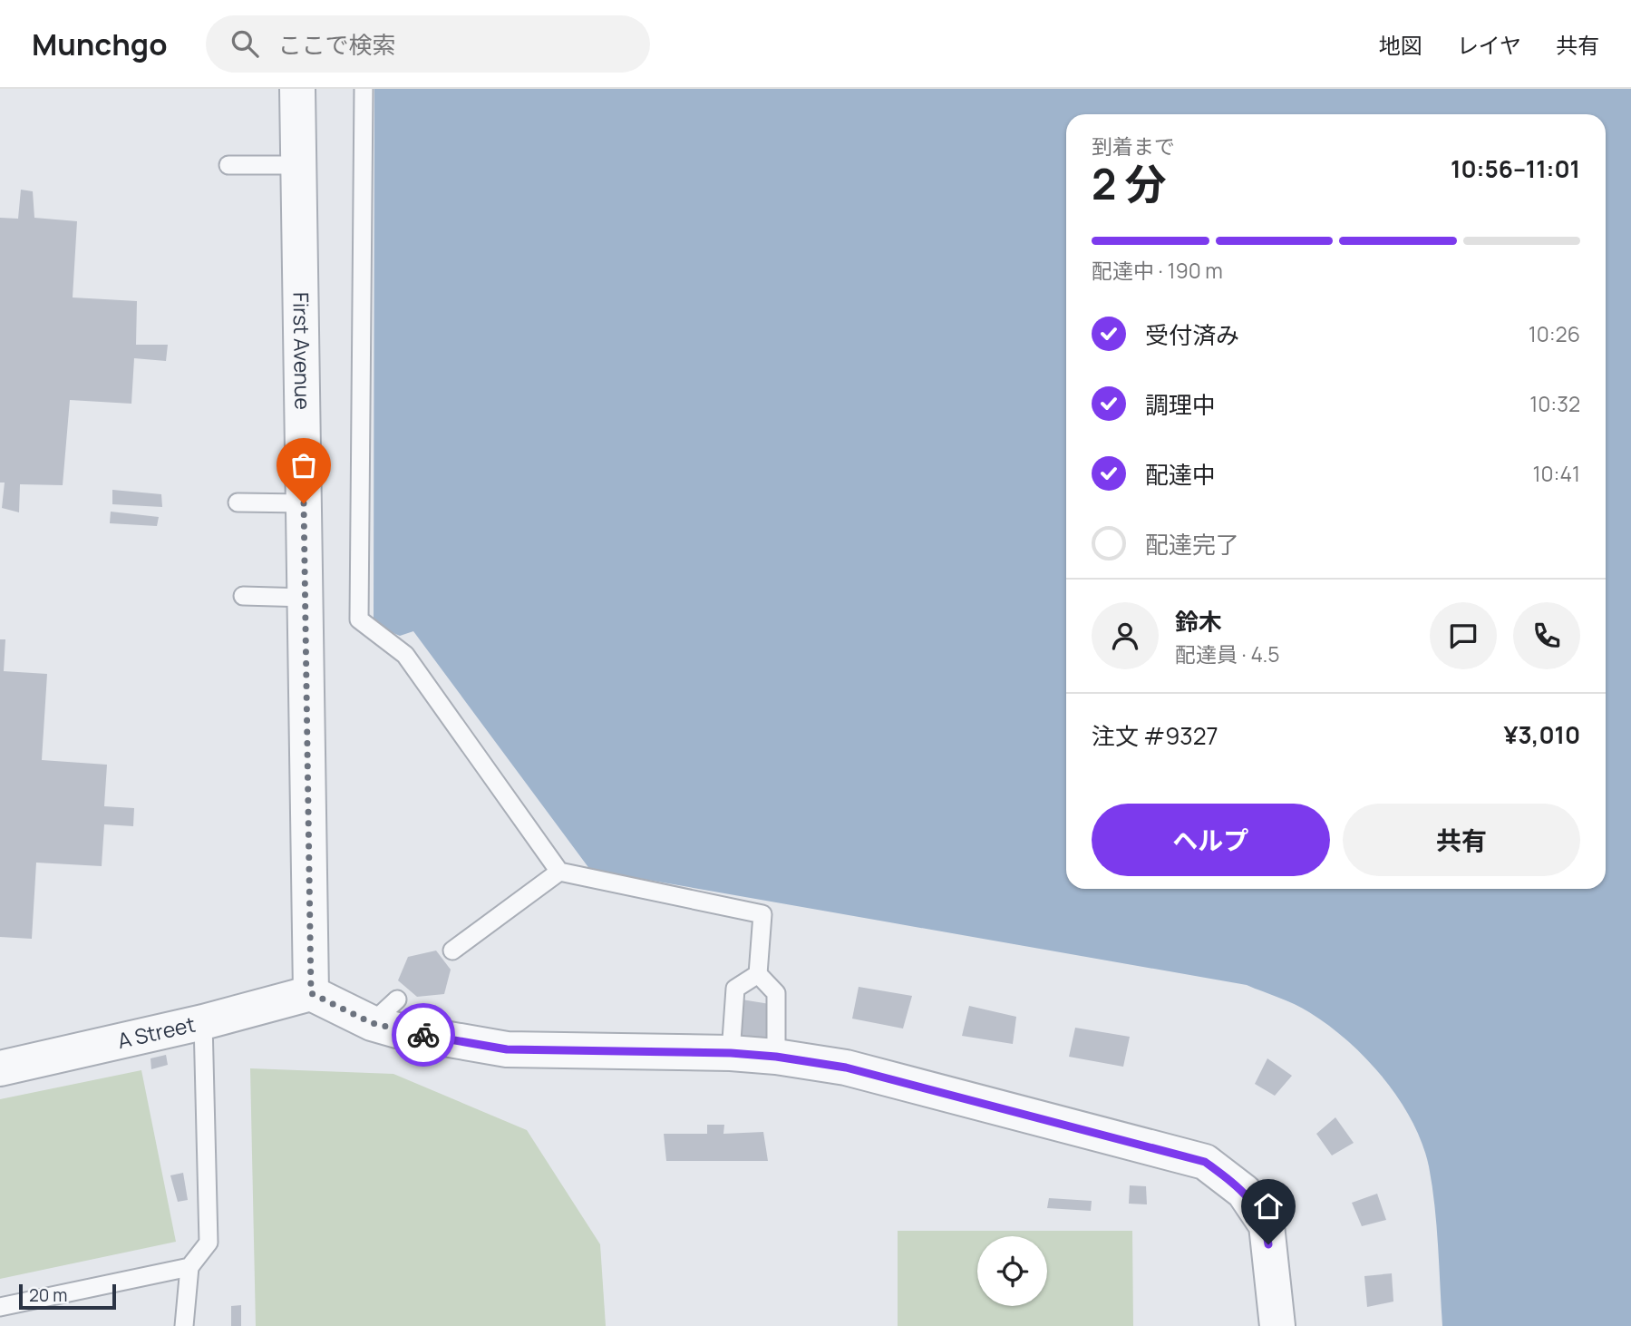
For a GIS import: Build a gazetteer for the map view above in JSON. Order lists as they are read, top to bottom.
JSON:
{
  "streets": {
    "street": ["First Avenue", "A Street"]
  },
  "crossings": [
    ["First Avenue", "A Street"]
  ],
  "scale_bar": "20 m",
  "page": {
    "header": "Munchgo",
    "search": "ここで検索",
    "nav": ["地図", "レイヤ", "共有"],
    "heading": ["2 分", "到着まで", "10:56–11:01"],
    "panel": [
      "鈴木",
      "配達員 · 4.5",
      "注文 #9327",
      "¥3,010"
    ],
    "bar": "配達中 · 190 m",
    "list": [
      ["受付済み", "10:26"],
      ["調理中", "10:32"],
      ["配達中", "10:41"],
      "配達完了"
    ],
    "buttons": ["ヘルプ", "共有"],
    "scale": "20 m"
  }
}
